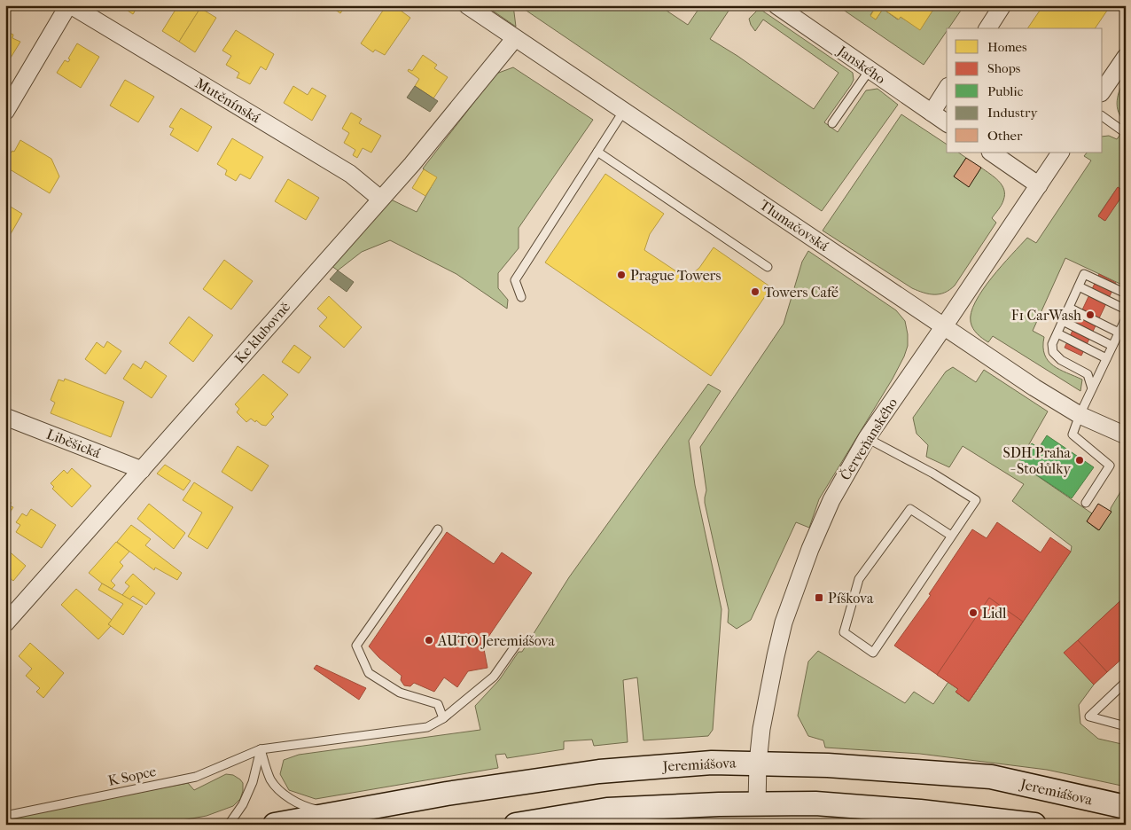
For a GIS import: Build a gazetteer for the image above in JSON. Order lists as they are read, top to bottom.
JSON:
{
  "streets": {
    "main road": ["Jeremiášova"],
    "street": [
      "Janského",
      "Mutěnínská",
      "Tlumačovská",
      "Ke klubovně",
      "Červeňanského",
      "Liběšická"
    ],
    "lane": ["K Sopce"]
  },
  "crossings": [
    ["Mutěnínská", "Ke klubovně"],
    ["Tlumačovská", "Ke klubovně"],
    ["Tlumačovská", "Červeňanského"],
    ["Ke klubovně", "Liběšická"],
    ["Červeňanského", "Jeremiášova"]
  ],
  "places": {
    "other": [
      "Prague Towers",
      "Towers Café",
      "F1 CarWash",
      "SDH Praha - Stodůlky",
      "Lidl",
      "AUTO Jeremiášova"
    ],
    "transit": ["Píškova"]
  },
  "legend": [
    "Homes",
    "Shops",
    "Public",
    "Industry",
    "Other"
  ]
}
